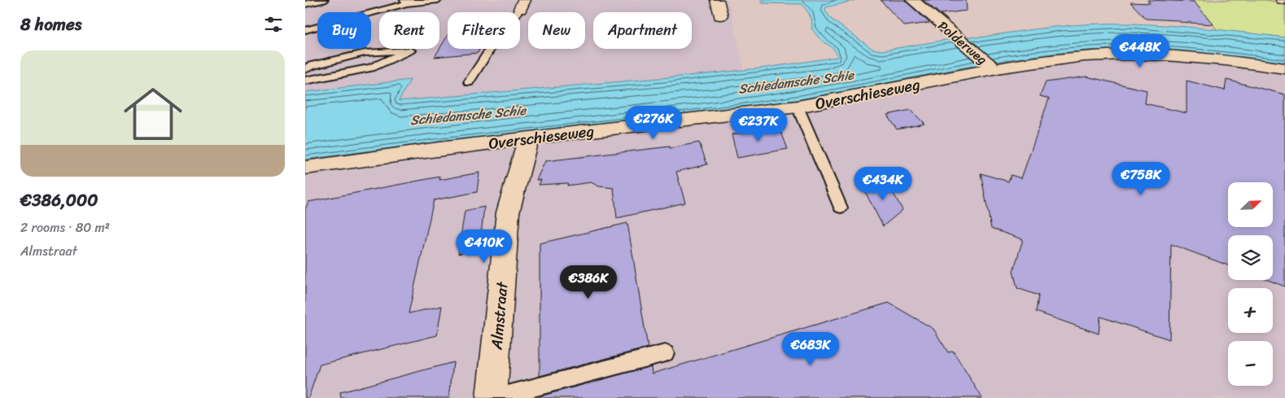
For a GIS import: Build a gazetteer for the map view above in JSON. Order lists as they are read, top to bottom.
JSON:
{
  "streets": {
    "street": ["Polderweg", "Overschieseweg", "Almstraat"]
  },
  "crossings": [
    ["Polderweg", "Overschieseweg"],
    ["Overschieseweg", "Almstraat"]
  ],
  "water": ["Schiedamsche Schie"],
  "north": "top right",
  "page": {
    "heading": "8 homes",
    "chip": [
      "Buy",
      "Rent",
      "Filters",
      "New",
      "Apartment"
    ],
    "price": [
      "€448K",
      "€276K",
      "€237K",
      "€758K",
      "€434K",
      "€410K",
      "€386K",
      "€683K"
    ],
    "list": [
      {
        "name": "€386,000",
        "note": "2 rooms · 80 m² · Almstraat"
      }
    ],
    "map_buttons": ["+", "−"]
  }
}
